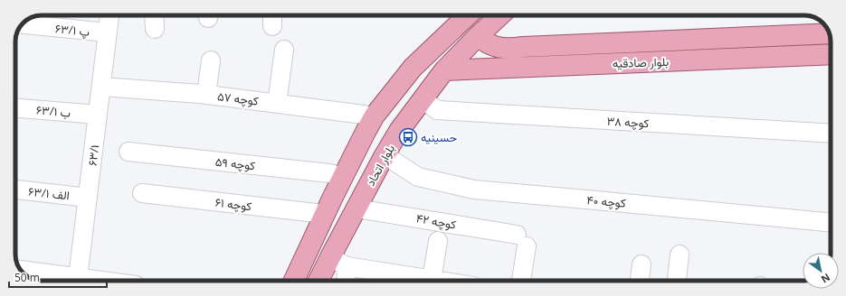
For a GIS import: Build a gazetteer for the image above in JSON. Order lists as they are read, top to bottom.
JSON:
{
  "streets": {
    "main road": ["بلوار صادقیه", "بلوار اتحاد"],
    "street": [
      "۶۳/۱ پ",
      "کوچه ۵۷",
      "۶۳/۱ ب",
      "کوچه ۳۸",
      "۶۳/۱",
      "کوچه ۵۹",
      "۶۳/۱ الف",
      "کوچه ۴۰",
      "کوچه ۶۱",
      "کوچه ۴۲"
    ]
  },
  "crossings": [
    ["۶۳/۱ پ", "۶۳/۱"],
    ["بلوار صادقیه", "بلوار اتحاد"],
    ["کوچه ۵۷", "۶۳/۱"],
    ["۶۳/۱ ب", "۶۳/۱"],
    ["کوچه ۳۸", "بلوار اتحاد"],
    ["۶۳/۱", "۶۳/۱ الف"],
    ["بلوار اتحاد", "کوچه ۴۰"],
    ["بلوار اتحاد", "کوچه ۴۲"]
  ],
  "places": {
    "bus stop": ["حسینیه"]
  },
  "scale_bar": "50 m",
  "north": "bottom right"
}
